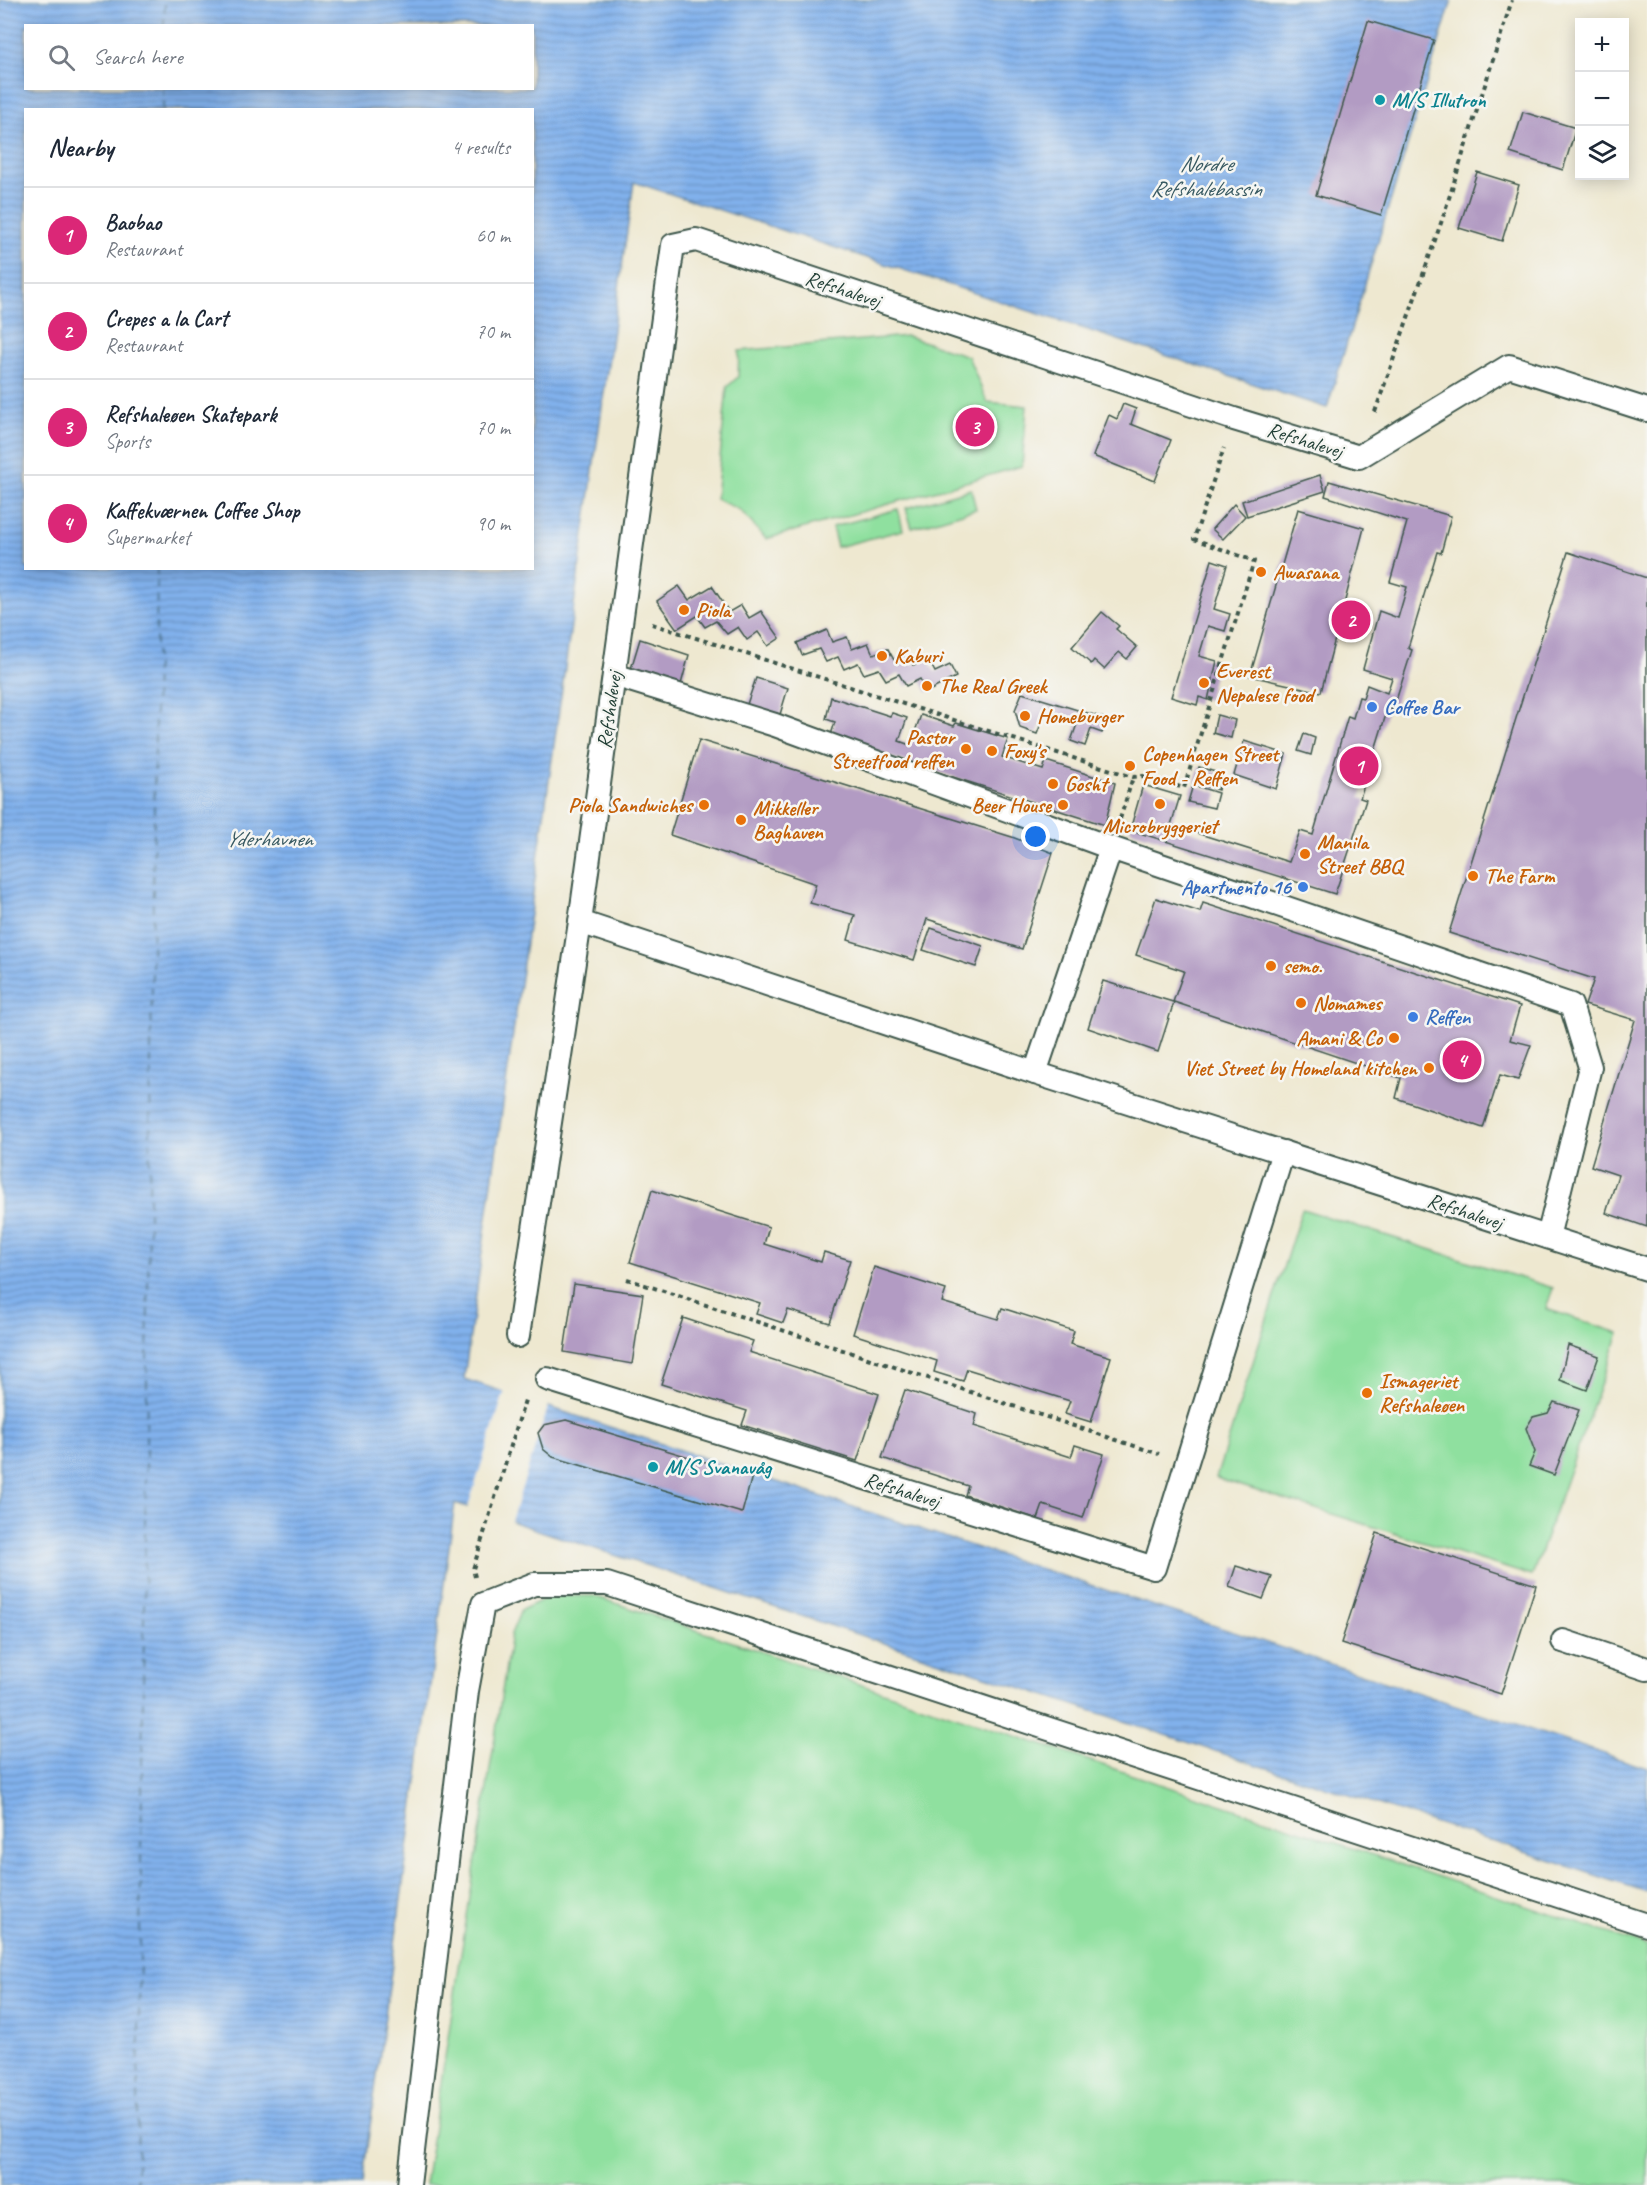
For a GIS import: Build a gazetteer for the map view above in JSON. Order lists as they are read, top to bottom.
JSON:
{
  "streets": {
    "lane": ["Refshalevej"]
  },
  "water": ["Nordre Refshalebassin", "Yderhavnen"],
  "places": [
    "M/S Illutron",
    "Awasana",
    "Piola",
    "Kaburi",
    "Everest Nepalese food",
    "The Real Greek",
    "Coffee Bar",
    "Homeburger",
    "Pastor Streetfood reffen",
    "Foxy's",
    "Copenhagen Street Food - Reffen",
    "Gosht",
    "Microbryggeriet",
    "Piola Sandwiches",
    "Beer House",
    "Mikkeller Baghaven",
    "Manila Street BBQ",
    "The Farm",
    "Apartmento 16",
    "semo.",
    "Nomames",
    "Reffen",
    "Amani & Co",
    "Viet Street by Homeland kitchen",
    "Ismageriet Refshaleøen",
    "M/S Svanavåg"
  ],
  "page": {
    "map_buttons": ["+", "−"],
    "search": "Search here",
    "heading": ["Nearby", "4 results"],
    "list": [
      {
        "mark": "1",
        "name": "Baobao",
        "note": "Restaurant",
        "value": "60 m"
      },
      {
        "mark": "2",
        "name": "Crepes a la Cart",
        "note": "Restaurant",
        "value": "70 m"
      },
      {
        "mark": "3",
        "name": "Refshaleøen Skatepark",
        "note": "Sports",
        "value": "70 m"
      },
      {
        "mark": "4",
        "name": "Kaffekværnen Coffee Shop",
        "note": "Supermarket",
        "value": "90 m"
      }
    ],
    "pins": [
      "3",
      "2",
      "1",
      "4"
    ]
  }
}
